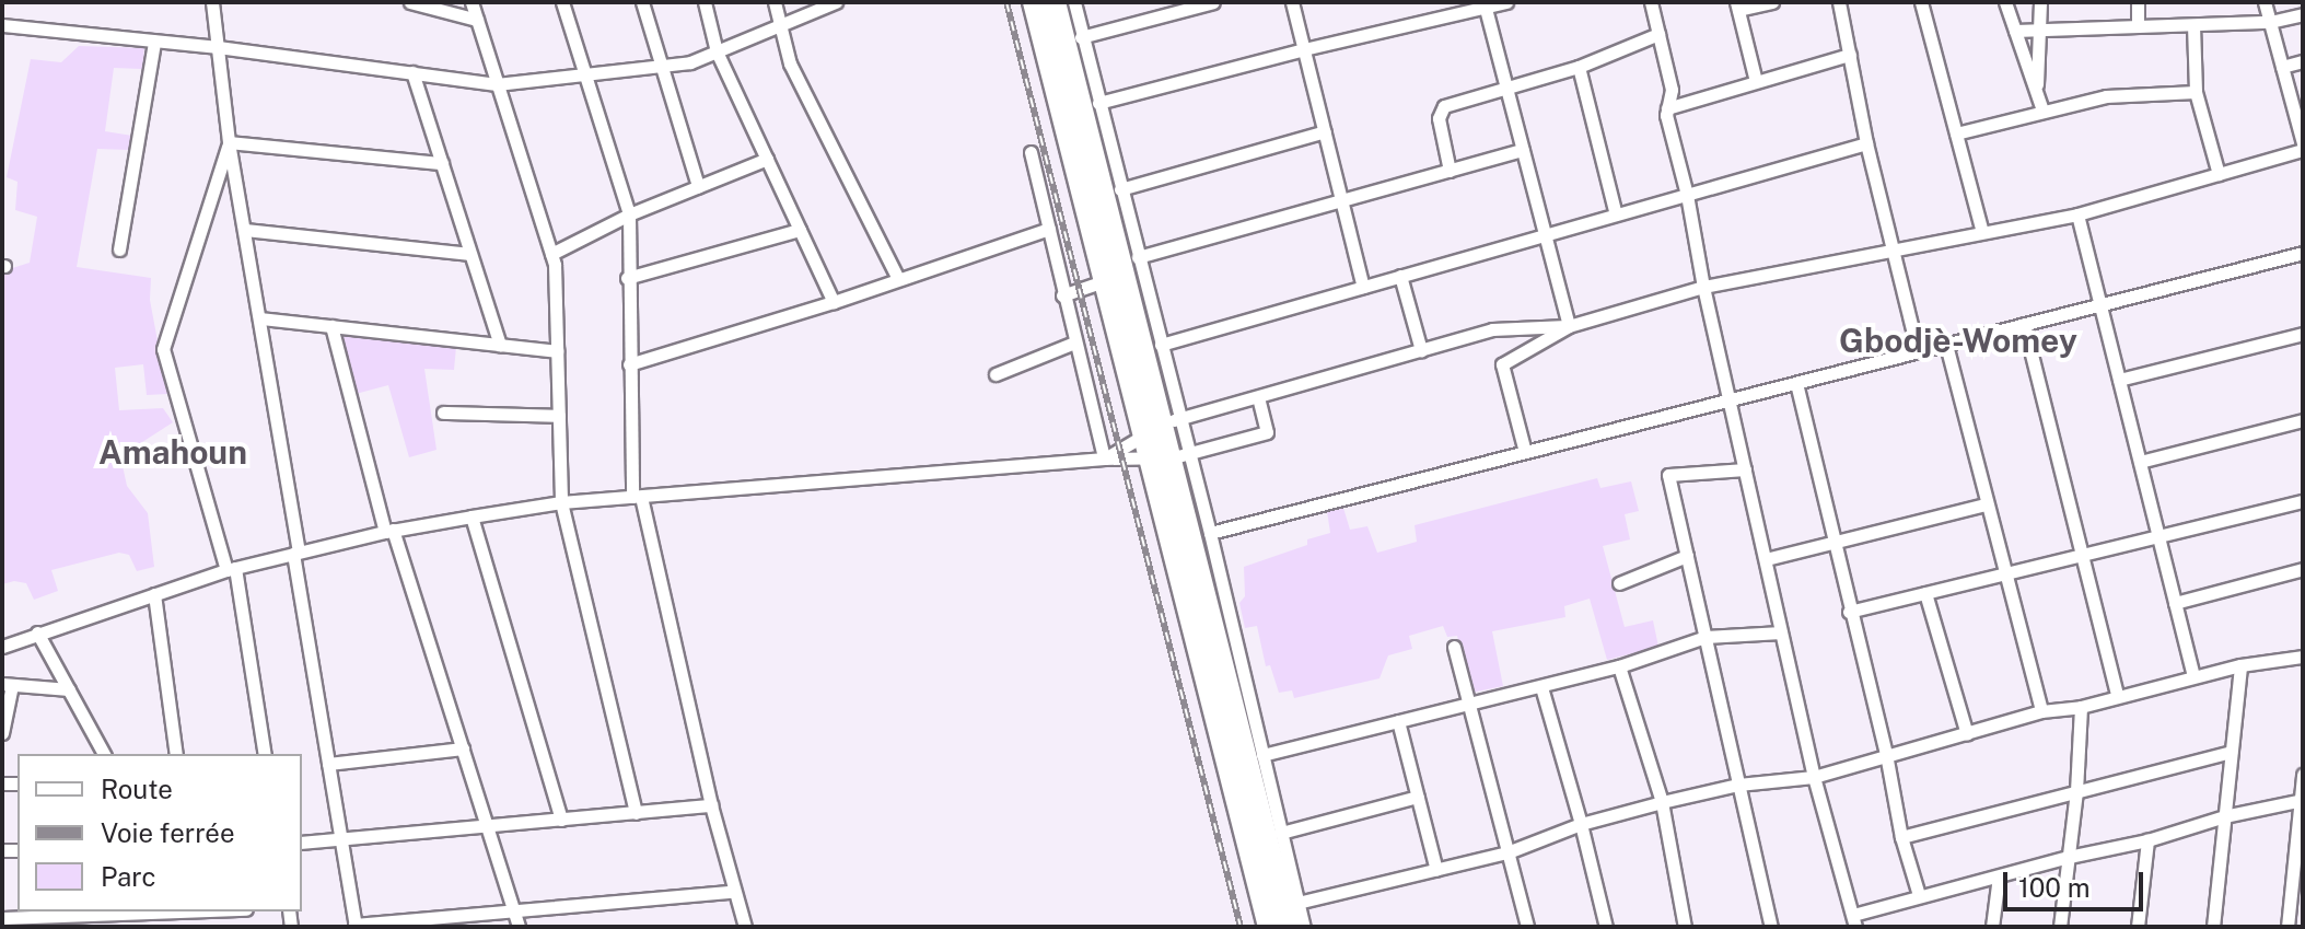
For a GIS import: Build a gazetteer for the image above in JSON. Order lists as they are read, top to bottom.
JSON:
{
  "districts": ["Gbodjè-Womey", "Amahoun"],
  "legend": ["Route", "Voie ferrée", "Parc"],
  "scale_bar": "100 m"
}
